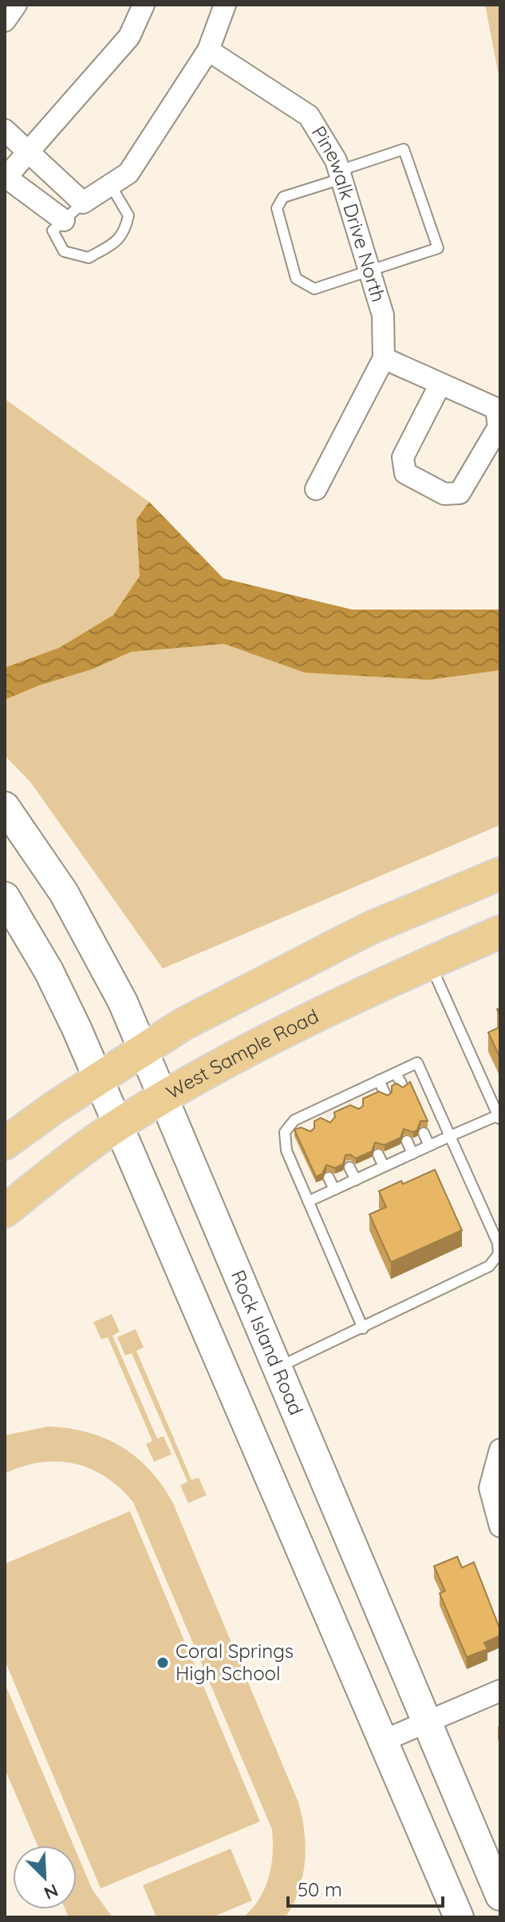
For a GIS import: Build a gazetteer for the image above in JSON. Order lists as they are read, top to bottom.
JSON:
{
  "streets": {
    "main road": ["West Sample Road", "Rock Island Road"],
    "street": ["Pinewalk Drive North"]
  },
  "crossings": [
    ["West Sample Road", "Rock Island Road"]
  ],
  "places": ["Coral Springs High School"],
  "scale_bar": "50 m",
  "north": "bottom right"
}
